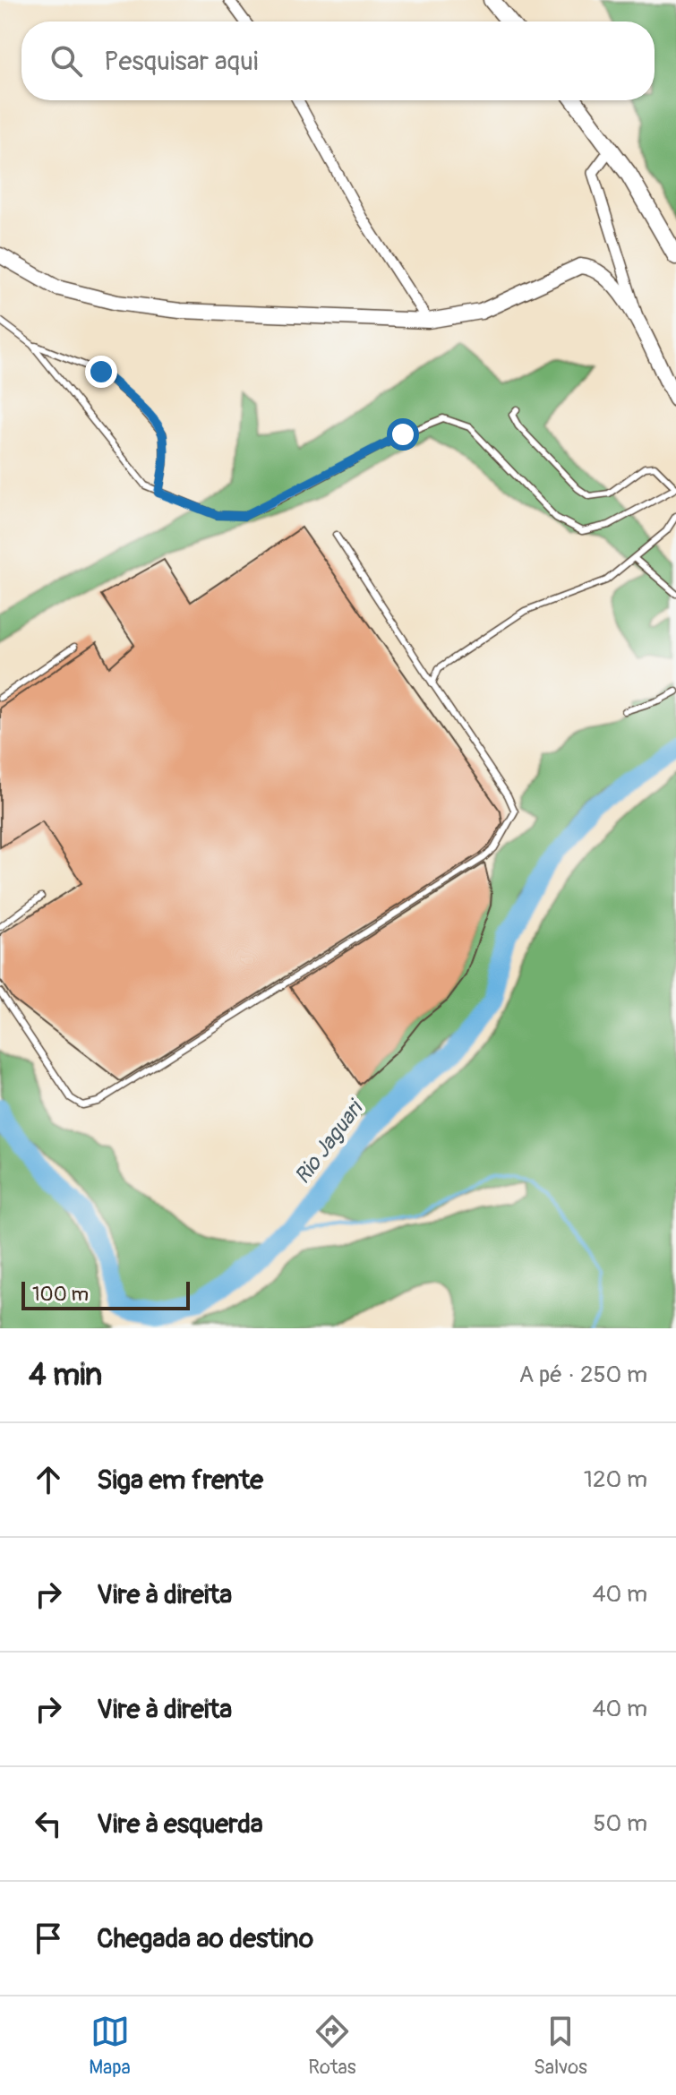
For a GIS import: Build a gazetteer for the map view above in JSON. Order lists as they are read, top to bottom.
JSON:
{
  "water": ["Rio Jaguari"],
  "scale_bar": "100 m",
  "page": {
    "search": "Pesquisar aqui",
    "scale": "100 m",
    "heading": ["4 min", "A pé · 250 m"],
    "list": [
      ["Siga em frente", "120 m"],
      ["Vire à direita", "40 m"],
      ["Vire à direita", "40 m"],
      ["Vire à esquerda", "50 m"],
      "Chegada ao destino"
    ],
    "nav": ["Mapa", "Rotas", "Salvos"]
  }
}
